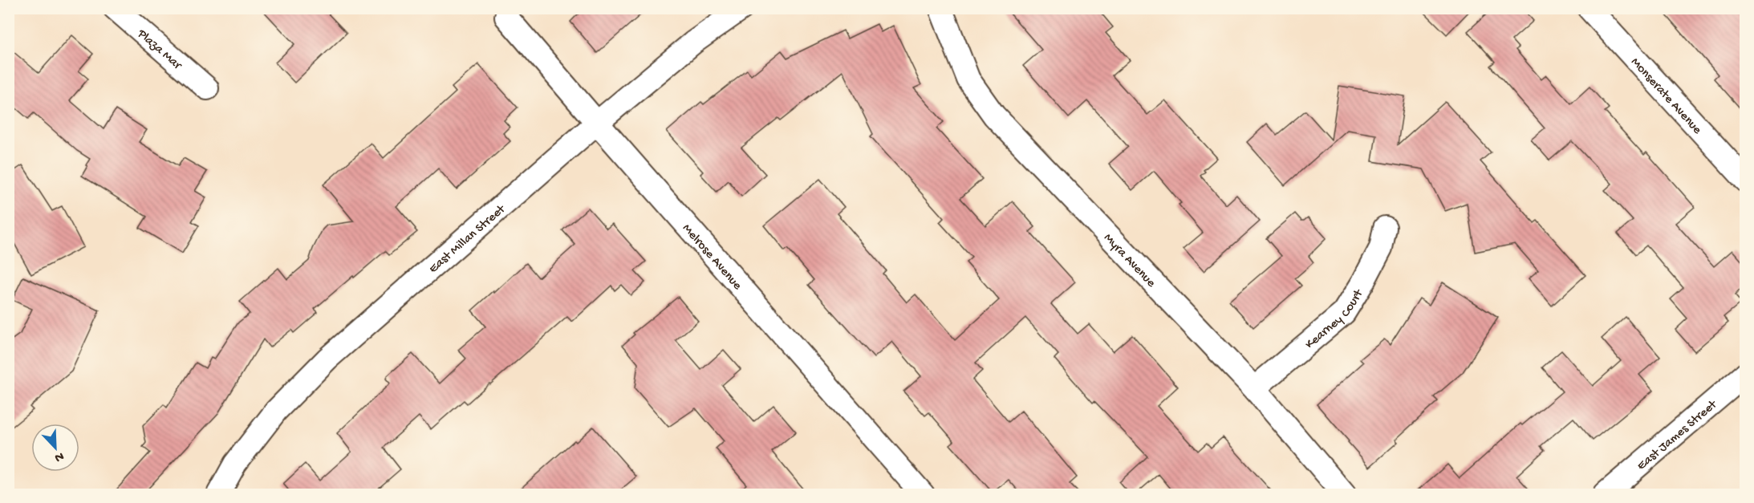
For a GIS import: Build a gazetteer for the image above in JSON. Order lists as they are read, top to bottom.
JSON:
{
  "streets": {
    "street": [
      "Plaza Mar",
      "Monserate Avenue",
      "East Millan Street",
      "Melrose Avenue",
      "Myra Avenue",
      "Kearney Court",
      "East James Street"
    ]
  },
  "crossings": [
    ["East Millan Street", "Melrose Avenue"],
    ["Myra Avenue", "Kearney Court"]
  ],
  "north": "bottom right"
}
